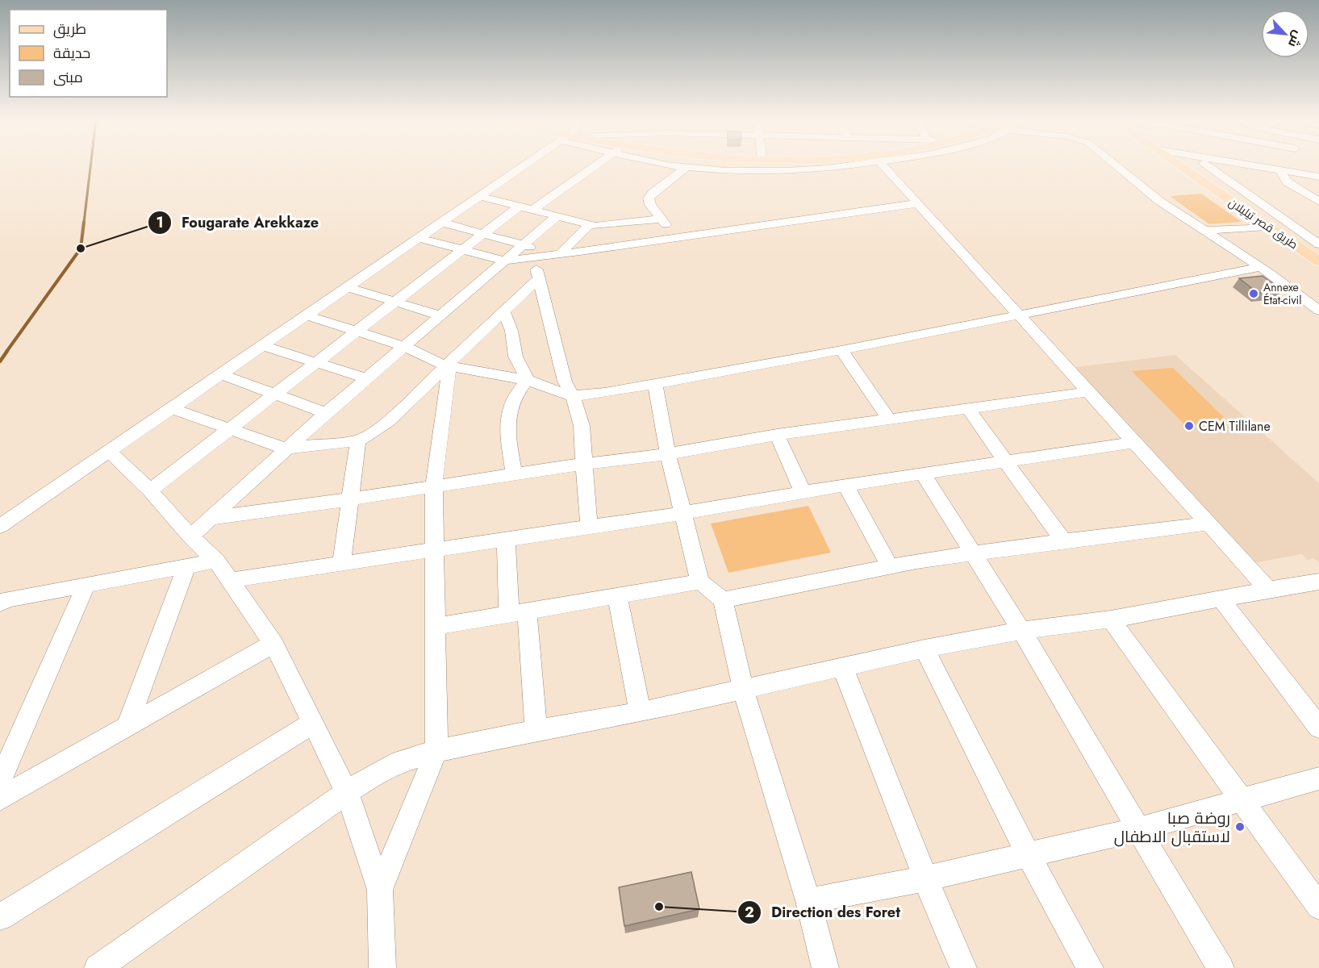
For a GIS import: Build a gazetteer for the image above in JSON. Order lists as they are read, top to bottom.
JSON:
{
  "streets": {
    "main road": ["طريق قصر تيليلان"]
  },
  "places": [
    "Fougarate Arekkaze",
    "Annexe État-civil",
    "CEM Tillilane",
    "روضة صبا لاستقبال الاطفال",
    "Direction des Foret"
  ],
  "legend": ["طريق", "حديقة", "مبنى"],
  "north": "bottom right"
}
